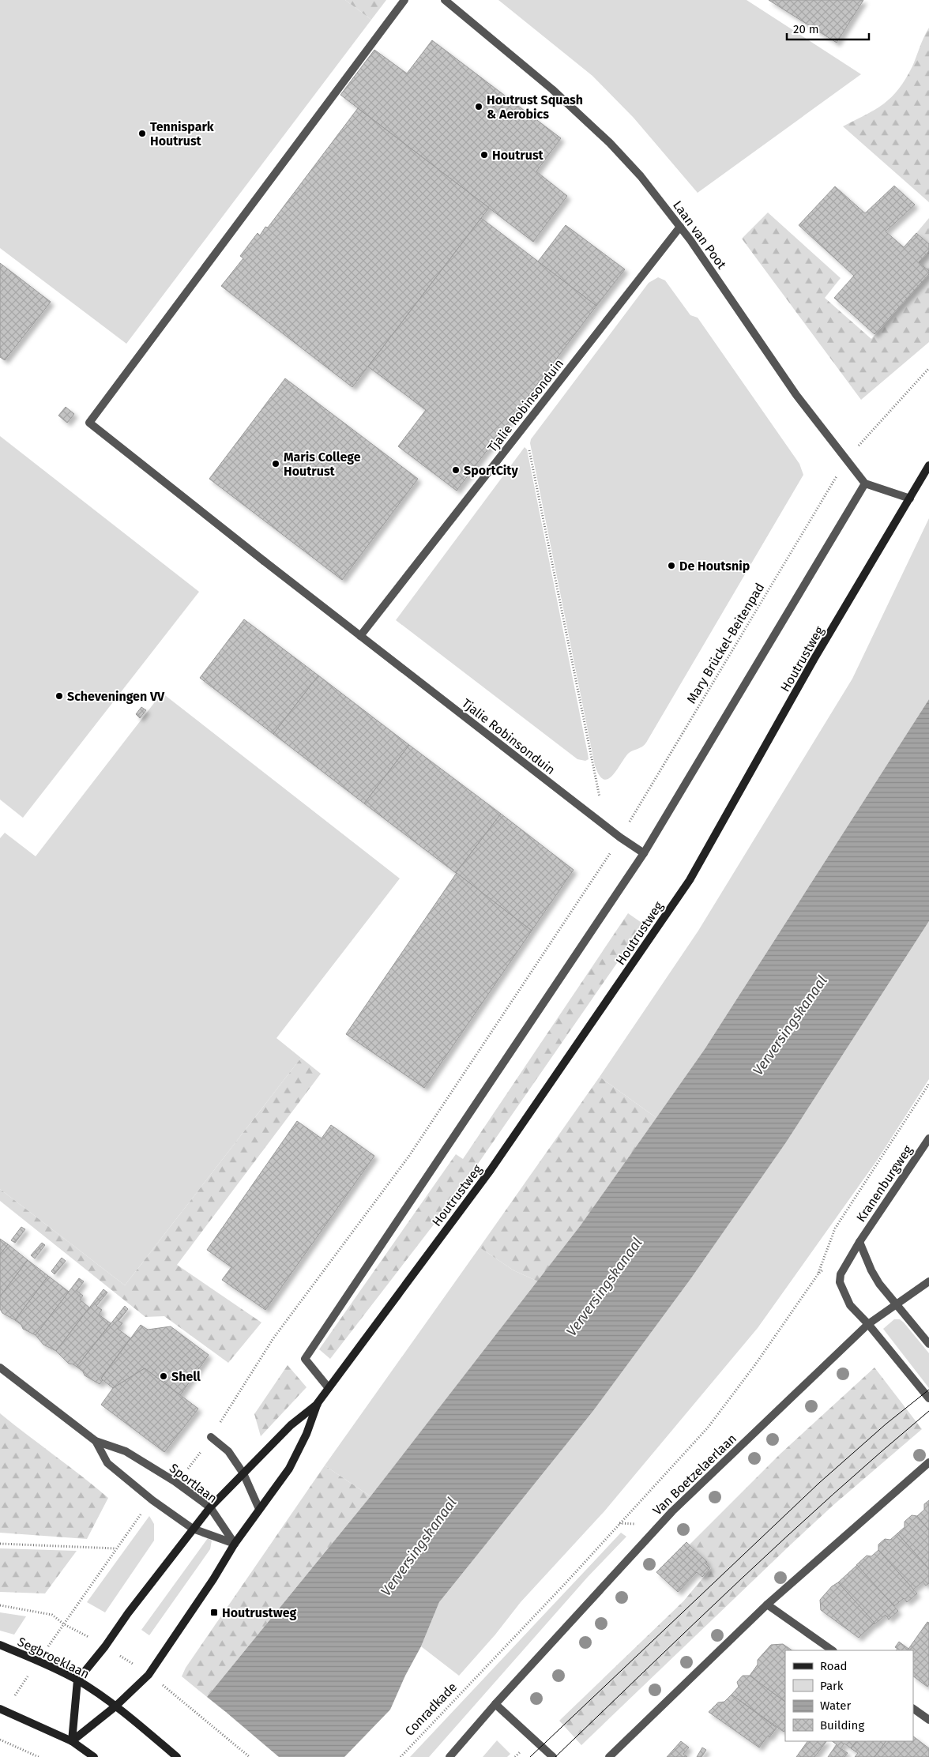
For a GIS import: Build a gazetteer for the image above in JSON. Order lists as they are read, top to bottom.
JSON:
{
  "streets": {
    "main road": ["Houtrustweg", "Segbroeklaan"],
    "street": [
      "Laan van Poot",
      "Tjalie Robinsonduin",
      "Kranenburgweg",
      "Van Boetzelaerlaan",
      "Sportlaan"
    ],
    "path": ["Mary Brückel-Beitenpad", "Conradkade"]
  },
  "crossings": [
    ["Laan van Poot", "Tjalie Robinsonduin"],
    ["Laan van Poot", "Mary Brückel-Beitenpad"],
    ["Tjalie Robinsonduin", "Mary Brückel-Beitenpad"],
    ["Houtrustweg", "Sportlaan"],
    ["Houtrustweg", "Segbroeklaan"],
    ["Kranenburgweg", "Van Boetzelaerlaan"],
    ["Van Boetzelaerlaan", "Conradkade"]
  ],
  "water": ["Verversingskanaal"],
  "places": {
    "other": [
      "Houtrust Squash & Aerobics",
      "Tennispark Houtrust",
      "Houtrust",
      "Maris College Houtrust",
      "SportCity",
      "De Houtsnip",
      "Scheveningen VV",
      "Shell"
    ],
    "transit": ["Houtrustweg"]
  },
  "legend": [
    "Road",
    "Park",
    "Water",
    "Building"
  ],
  "scale_bar": "20 m"
}
